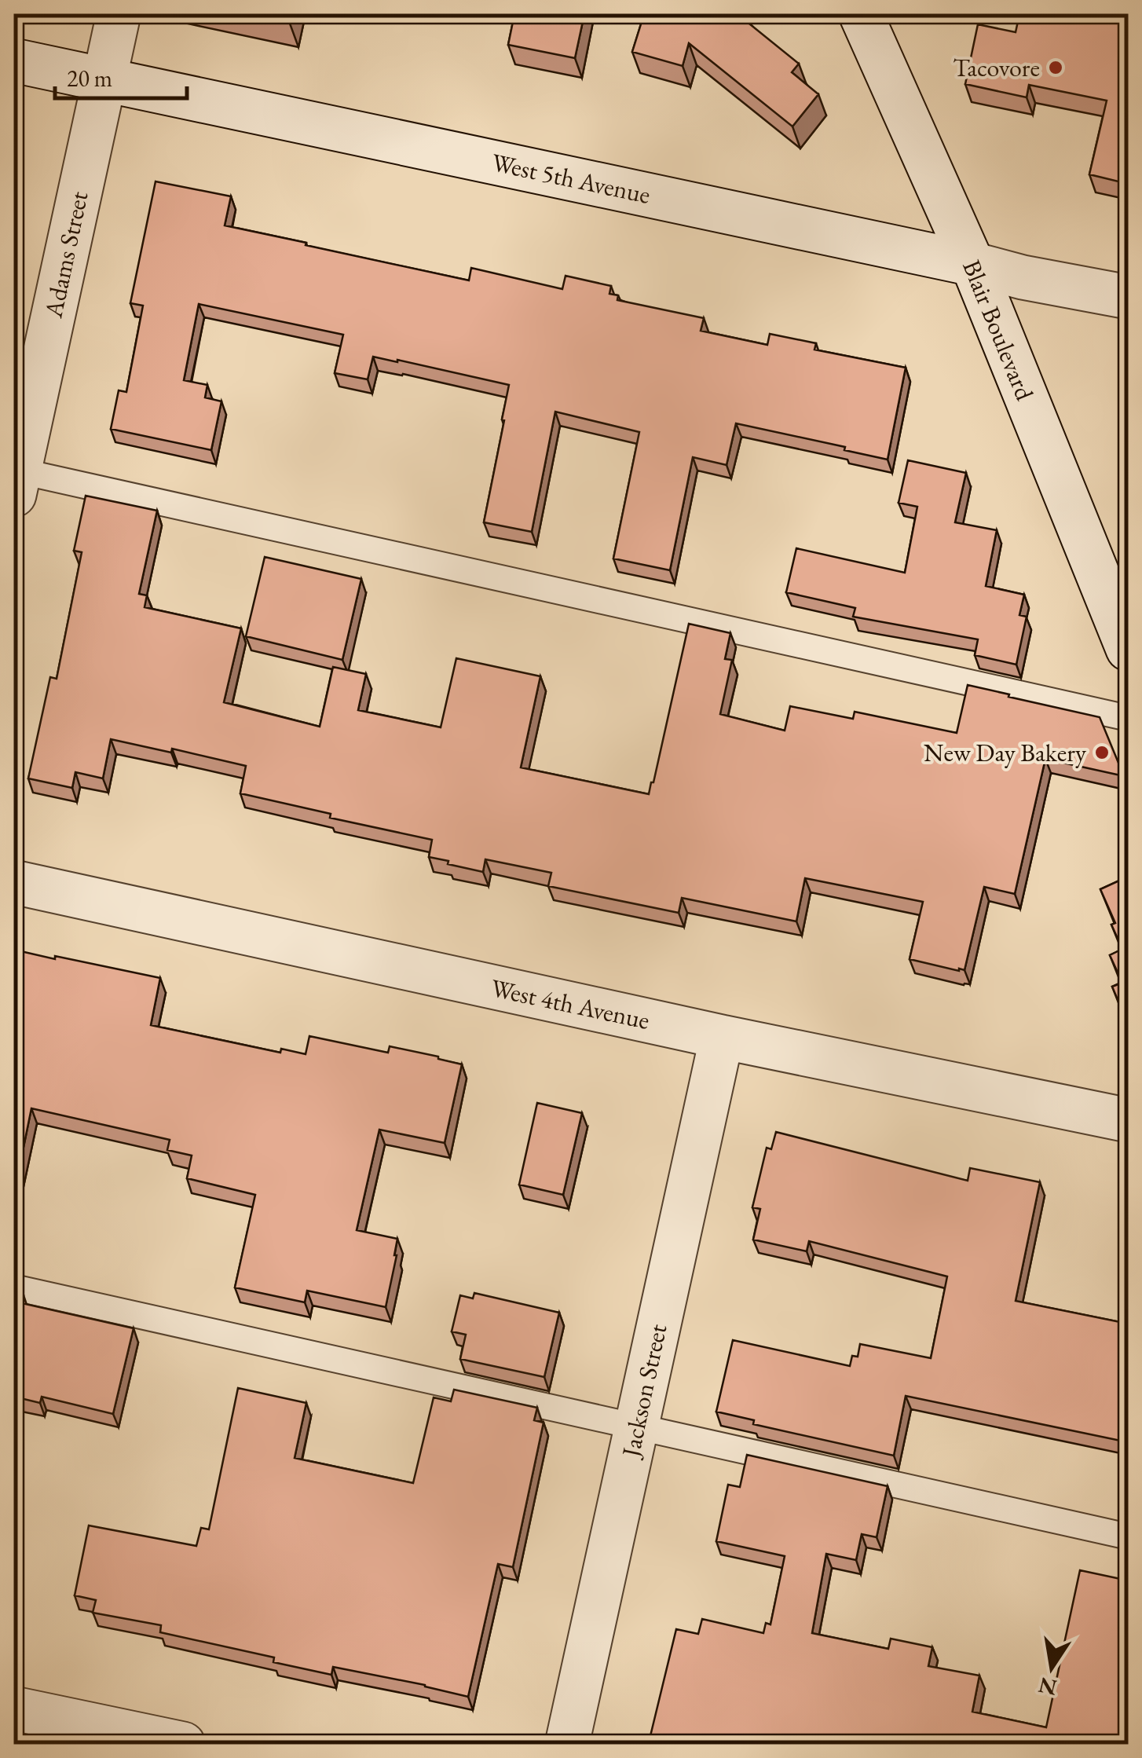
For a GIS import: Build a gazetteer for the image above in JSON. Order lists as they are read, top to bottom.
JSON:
{
  "streets": {
    "street": [
      "West 5th Avenue",
      "Adams Street",
      "Blair Boulevard",
      "West 4th Avenue",
      "Jackson Street"
    ]
  },
  "crossings": [
    ["West 5th Avenue", "Adams Street"],
    ["West 5th Avenue", "Blair Boulevard"],
    ["West 4th Avenue", "Jackson Street"]
  ],
  "places": ["Tacovore", "New Day Bakery"],
  "scale_bar": "20 m",
  "north": "bottom"
}
